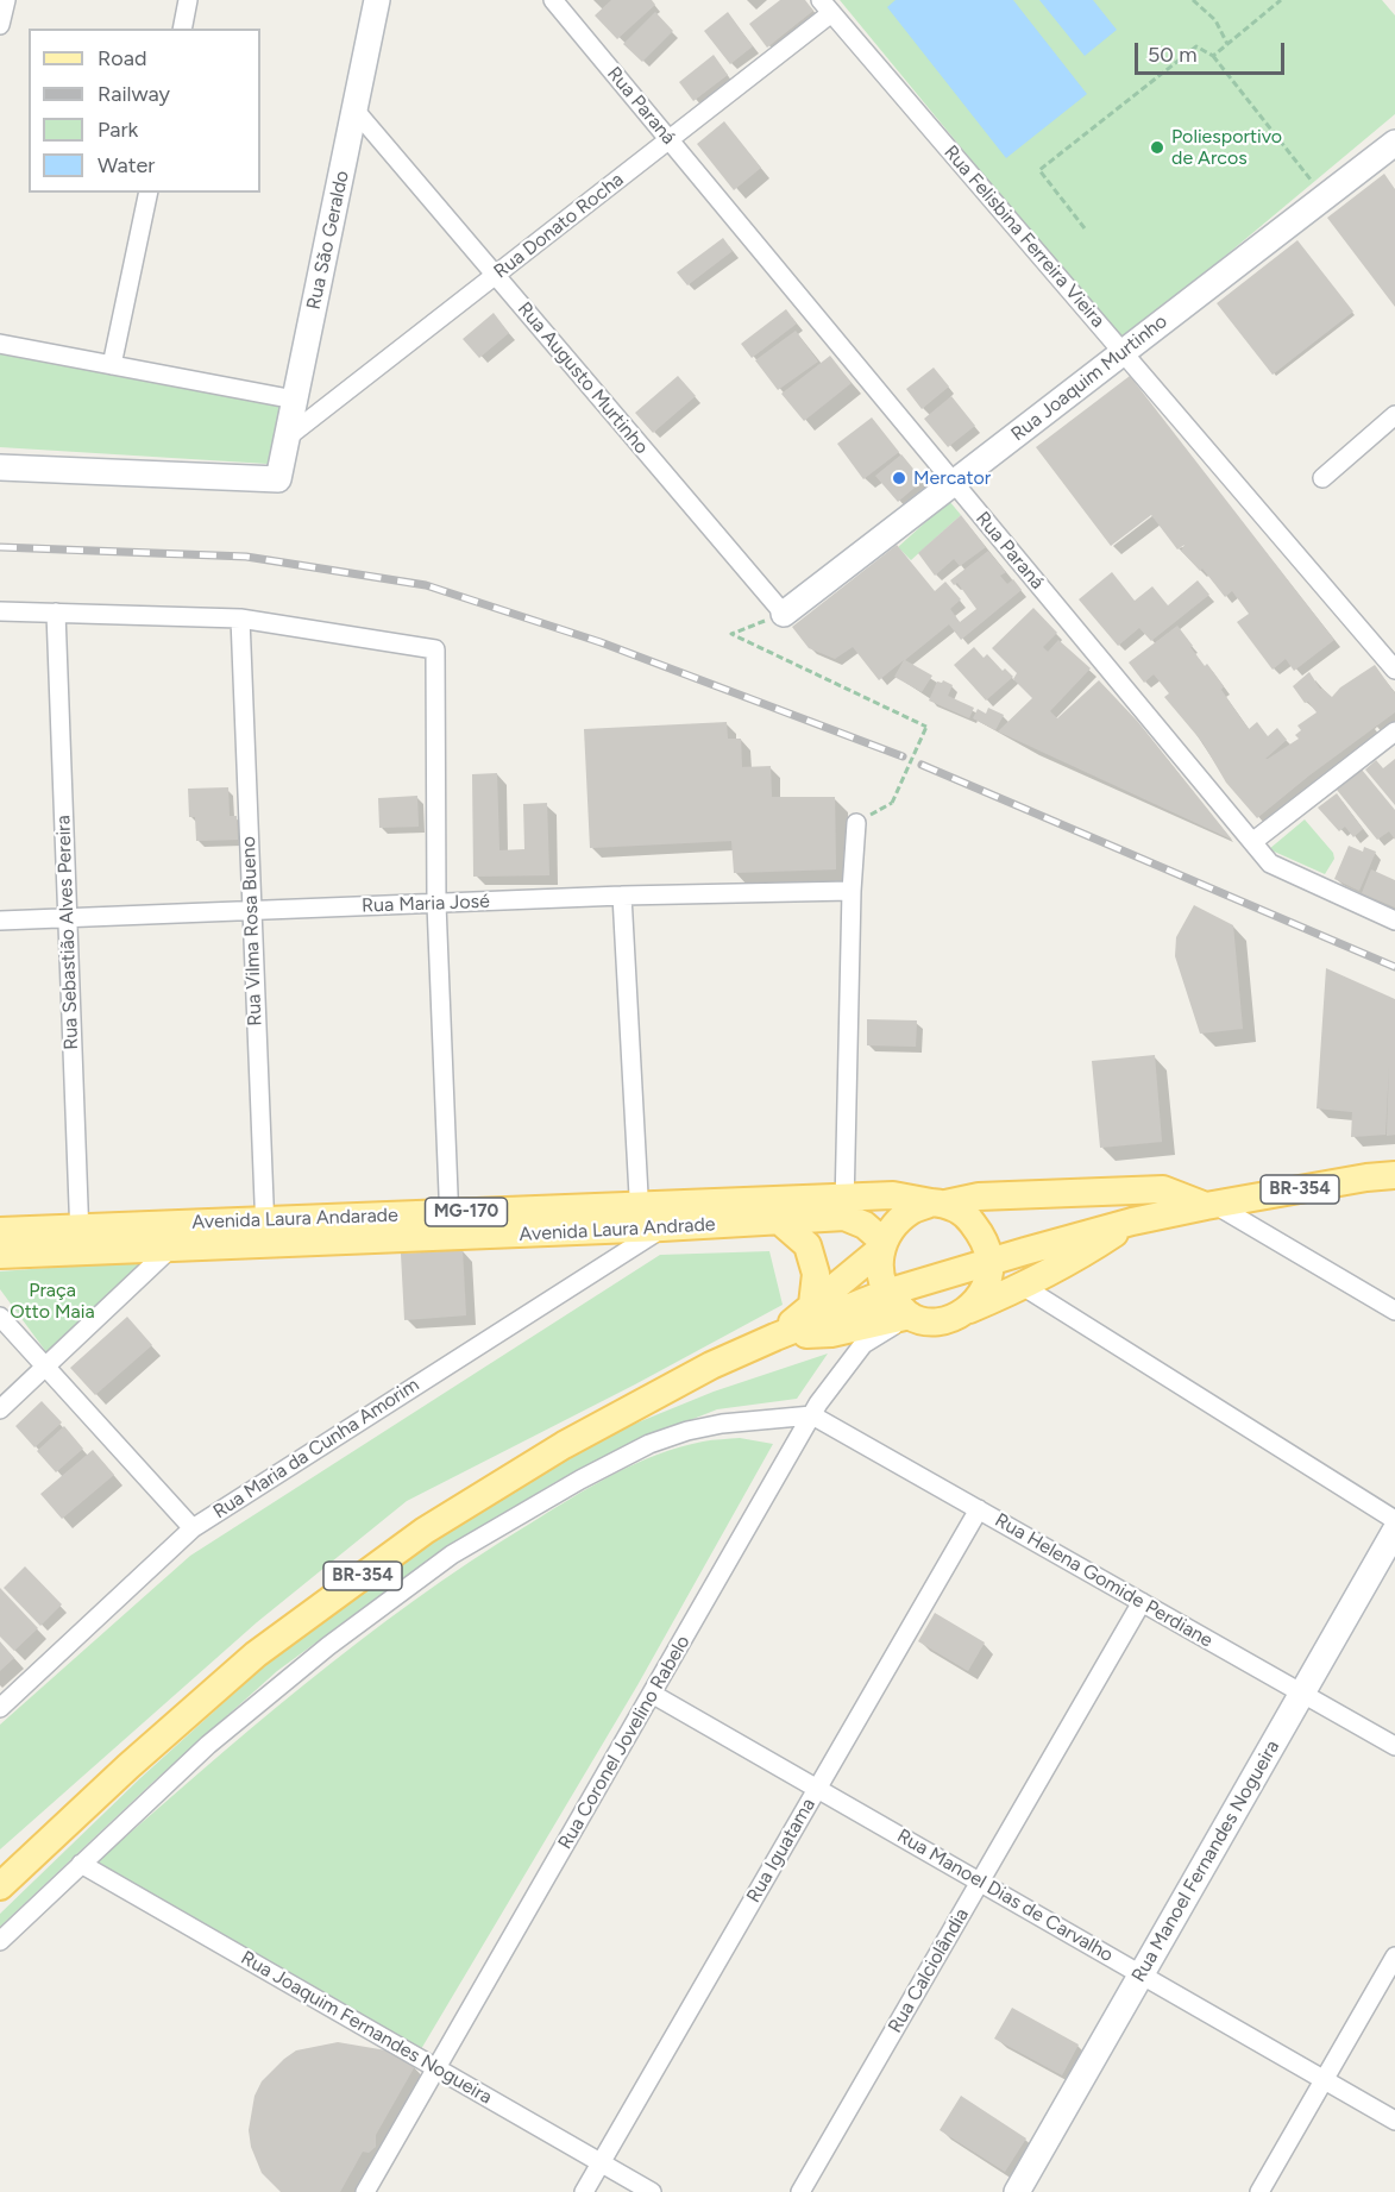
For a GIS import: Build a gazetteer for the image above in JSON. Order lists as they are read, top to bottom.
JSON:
{
  "streets": {
    "main road": [
      "BR-354",
      "MG-170",
      "Avenida Laura Andarade",
      "Avenida Laura Andrade"
    ],
    "street": [
      "Rua Paraná",
      "Rua Donato Rocha",
      "Rua Felisbina Ferreira Vieira",
      "Rua São Geraldo",
      "Rua Augusto Murtinho",
      "Rua Joaquim Murtinho",
      "Rua Maria José",
      "Rua Vilma Rosa Bueno",
      "Rua Sebastião Alves Pereira",
      "Rua Maria da Cunha Amorim",
      "Rua Helena Gomide Perdiane",
      "Rua Coronel Jovelino Rabelo",
      "Rua Iguatama",
      "Rua Manoel Fernandes Nogueira",
      "Rua Manoel Dias de Carvalho",
      "Rua Calciolândia",
      "Rua Joaquim Fernandes Nogueira"
    ]
  },
  "crossings": [
    ["Rua Paraná", "Rua Donato Rocha"],
    ["Rua Paraná", "Rua Joaquim Murtinho"],
    ["Rua Donato Rocha", "Rua Felisbina Ferreira Vieira"],
    ["Rua Donato Rocha", "Rua São Geraldo"],
    ["Rua Donato Rocha", "Rua Augusto Murtinho"],
    ["Rua Felisbina Ferreira Vieira", "Rua Joaquim Murtinho"],
    ["Rua São Geraldo", "Rua Augusto Murtinho"],
    ["Rua Augusto Murtinho", "Rua Joaquim Murtinho"],
    ["Rua Maria José", "Rua Vilma Rosa Bueno"],
    ["Rua Maria José", "Rua Sebastião Alves Pereira"],
    ["Rua Vilma Rosa Bueno", "MG-170"],
    ["Rua Vilma Rosa Bueno", "Avenida Laura Andarade"],
    ["Rua Sebastião Alves Pereira", "MG-170"],
    ["Rua Sebastião Alves Pereira", "Avenida Laura Andarade"],
    ["MG-170", "Avenida Laura Andarade"],
    ["Avenida Laura Andarade", "Avenida Laura Andrade"],
    ["Avenida Laura Andarade", "Rua Maria da Cunha Amorim"],
    ["Avenida Laura Andrade", "Rua Maria da Cunha Amorim"],
    ["Rua Helena Gomide Perdiane", "Rua Coronel Jovelino Rabelo"],
    ["Rua Helena Gomide Perdiane", "Rua Iguatama"],
    ["Rua Helena Gomide Perdiane", "Rua Manoel Fernandes Nogueira"],
    ["Rua Helena Gomide Perdiane", "Rua Calciolândia"],
    ["Rua Coronel Jovelino Rabelo", "Rua Manoel Dias de Carvalho"],
    ["Rua Coronel Jovelino Rabelo", "Rua Joaquim Fernandes Nogueira"],
    ["Rua Iguatama", "Rua Manoel Dias de Carvalho"],
    ["Rua Iguatama", "Rua Joaquim Fernandes Nogueira"],
    ["Rua Manoel Fernandes Nogueira", "Rua Manoel Dias de Carvalho"],
    ["Rua Manoel Dias de Carvalho", "Rua Calciolândia"]
  ],
  "parks": ["Praça Otto Maia"],
  "places": ["Poliesportivo de Arcos", "Mercator"],
  "legend": [
    "Road",
    "Railway",
    "Park",
    "Water"
  ],
  "scale_bar": "50 m"
}
